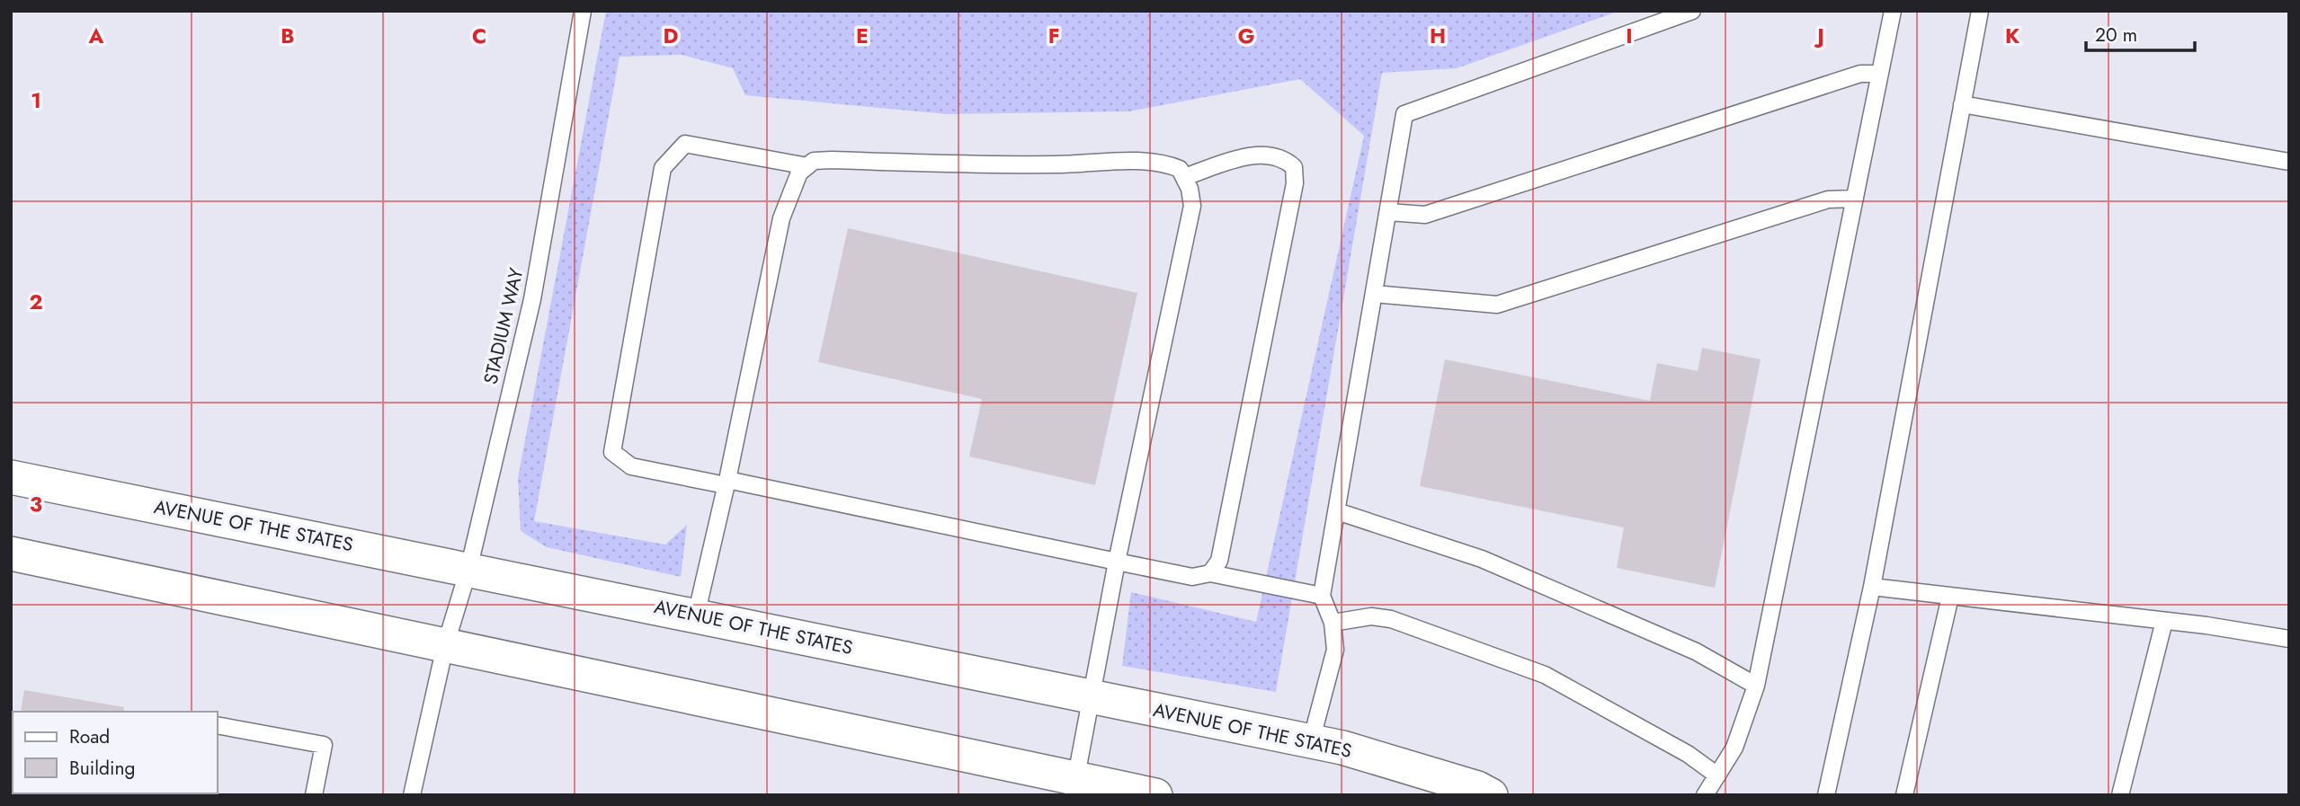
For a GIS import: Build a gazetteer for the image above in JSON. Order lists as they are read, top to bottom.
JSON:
{
  "streets": {
    "street": ["AVENUE OF THE STATES"],
    "lane": ["STADIUM WAY"]
  },
  "crossings": [
    ["STADIUM WAY", "AVENUE OF THE STATES"]
  ],
  "legend": ["Road", "Building"],
  "scale_bar": "20 m",
  "grid": {
    "columns": [
      "A",
      "B",
      "C",
      "D",
      "E",
      "F",
      "G",
      "H",
      "I",
      "J",
      "K"
    ],
    "rows": ["1", "2", "3"]
  }
}
